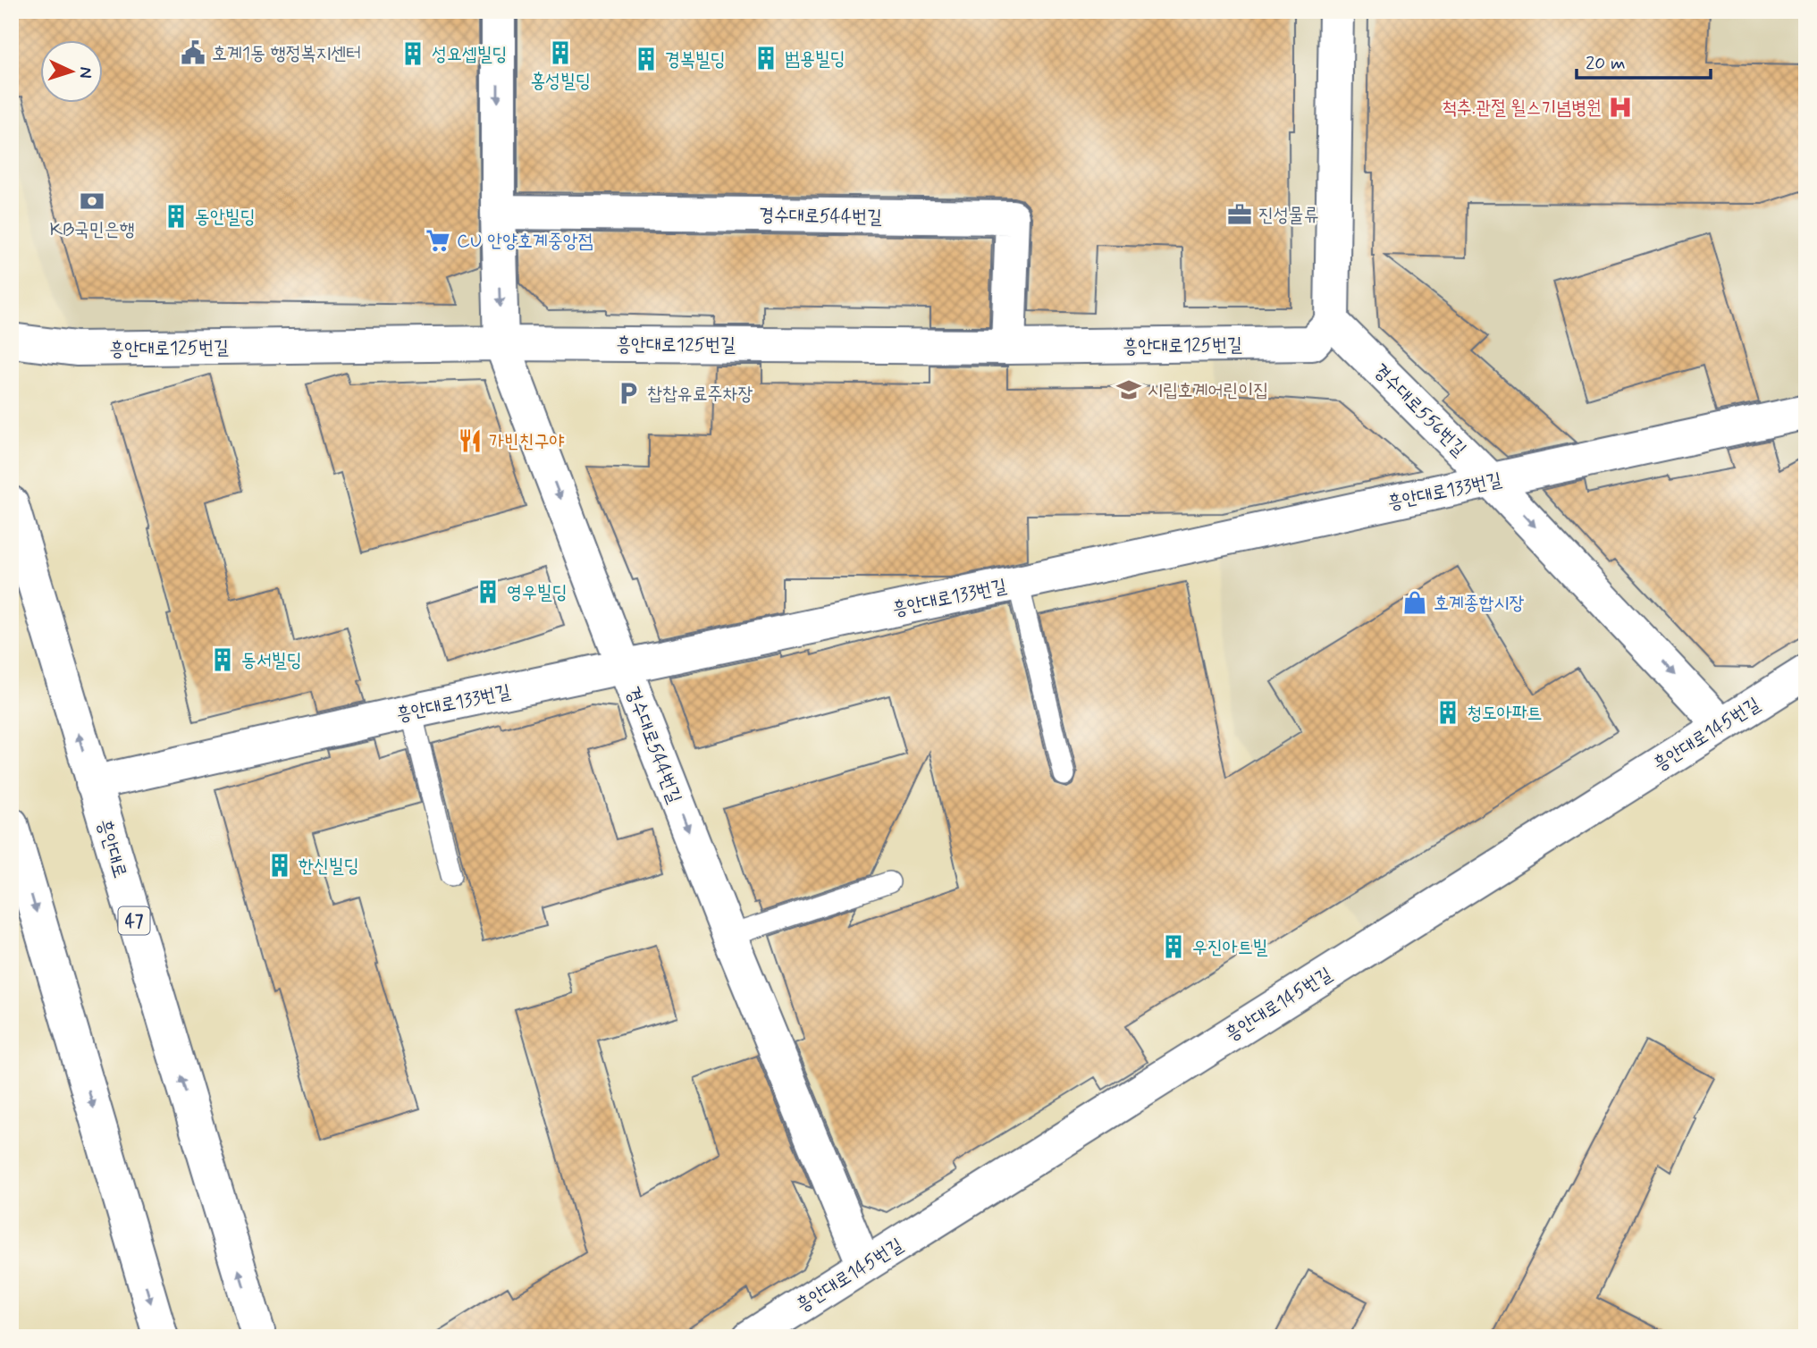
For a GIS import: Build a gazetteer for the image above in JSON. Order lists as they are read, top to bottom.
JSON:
{
  "streets": {
    "street": [
      "경수대로544번길",
      "흥안대로125번길",
      "경수대로556번길",
      "흥안대로133번길",
      "흥안대로145번길",
      "흥안대로",
      "47"
    ]
  },
  "crossings": [
    ["경수대로544번길", "흥안대로125번길"],
    ["경수대로544번길", "흥안대로133번길"],
    ["경수대로544번길", "흥안대로145번길"],
    ["흥안대로125번길", "경수대로556번길"],
    ["경수대로556번길", "흥안대로133번길"],
    ["경수대로556번길", "흥안대로145번길"],
    ["흥안대로133번길", "흥안대로"]
  ],
  "one_way": ["경수대로544번길", "경수대로556번길"],
  "places": {
    "public building": ["호계1동 행정복지센터"],
    "building": [
      "홍성빌딩",
      "성요셉빌딩",
      "범용빌딩",
      "경복빌딩",
      "동안빌딩",
      "영우빌딩",
      "동서빌딩",
      "청도아파트",
      "한신빌딩",
      "우진아트빌"
    ],
    "hospital": ["척추.관절 윌스기념병원"],
    "bank": ["KB국민은행"],
    "office": ["진성물류"],
    "supermarket": ["CU 안양호계중앙점"],
    "school or university": ["시립호계어린이집"],
    "parking": ["찹찹유료주차장"],
    "restaurant": ["가빈친구야"],
    "shop": ["호계종합시장"]
  },
  "scale_bar": "20 m",
  "north": "right"
}
